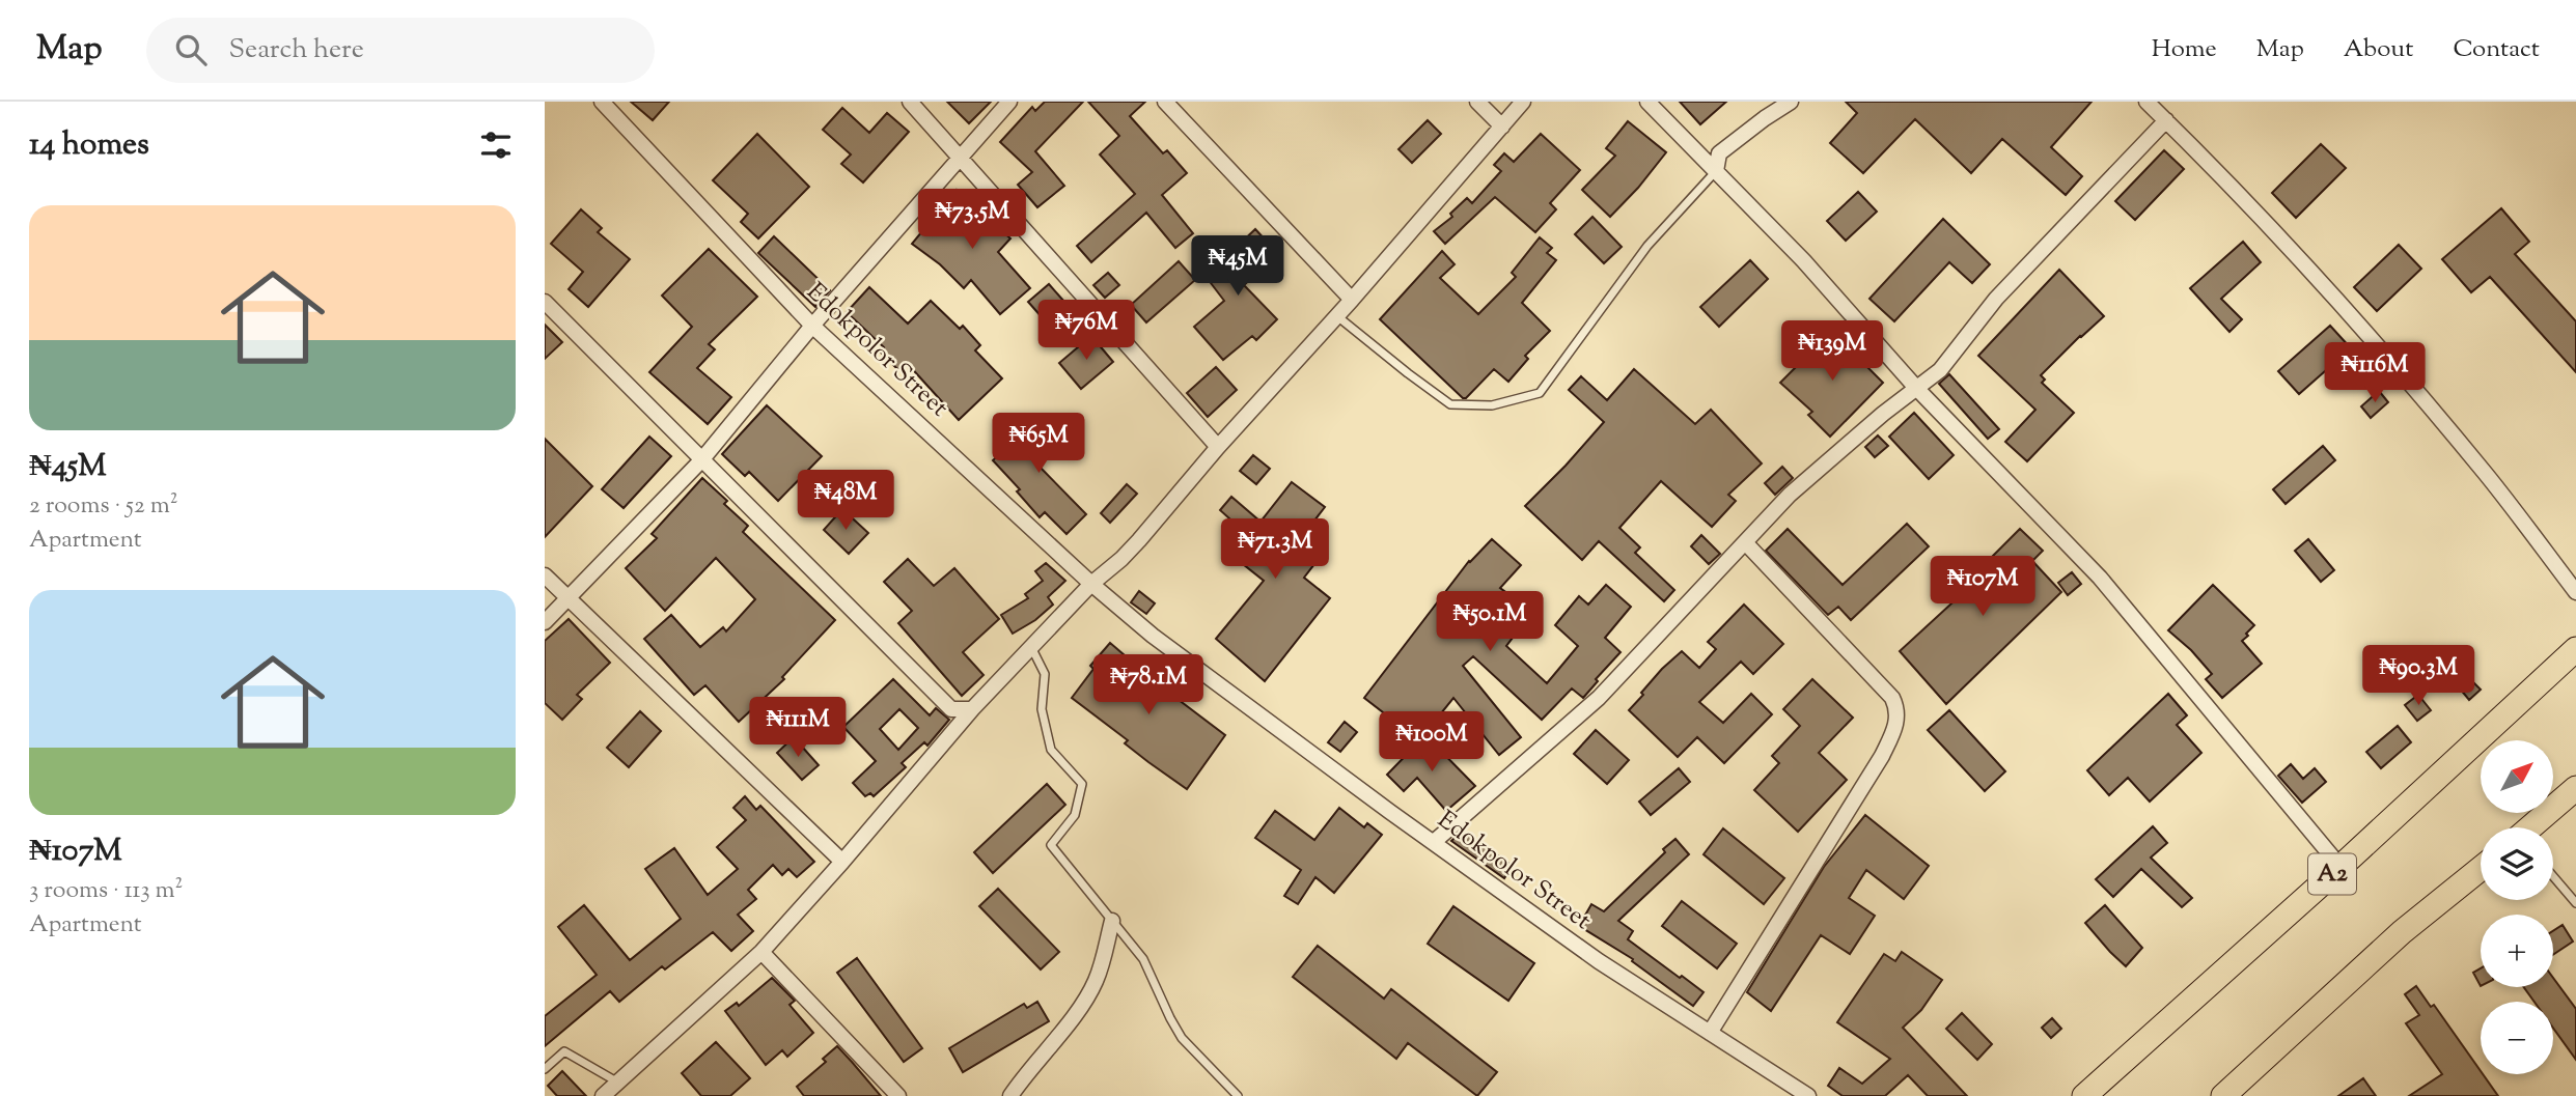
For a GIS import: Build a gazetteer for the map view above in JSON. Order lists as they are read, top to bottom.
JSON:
{
  "streets": {
    "highway": ["A2"],
    "street": ["Edokpolor Street"]
  },
  "north": "top right",
  "page": {
    "header": "Map",
    "search": "Search here",
    "nav": [
      "Home",
      "Map",
      "About",
      "Contact"
    ],
    "heading": "14 homes",
    "list": [
      {
        "name": "₦45M",
        "note": "2 rooms · 52 m² · Apartment"
      },
      {
        "name": "₦107M",
        "note": "3 rooms · 113 m² · Apartment"
      }
    ],
    "price": [
      "₦73.5M",
      "₦45M",
      "₦76M",
      "₦139M",
      "₦116M",
      "₦65M",
      "₦48M",
      "₦71.3M",
      "₦107M",
      "₦50.1M",
      "₦90.3M",
      "₦78.1M",
      "₦111M",
      "₦100M"
    ],
    "map_buttons": ["+", "−"]
  }
}
